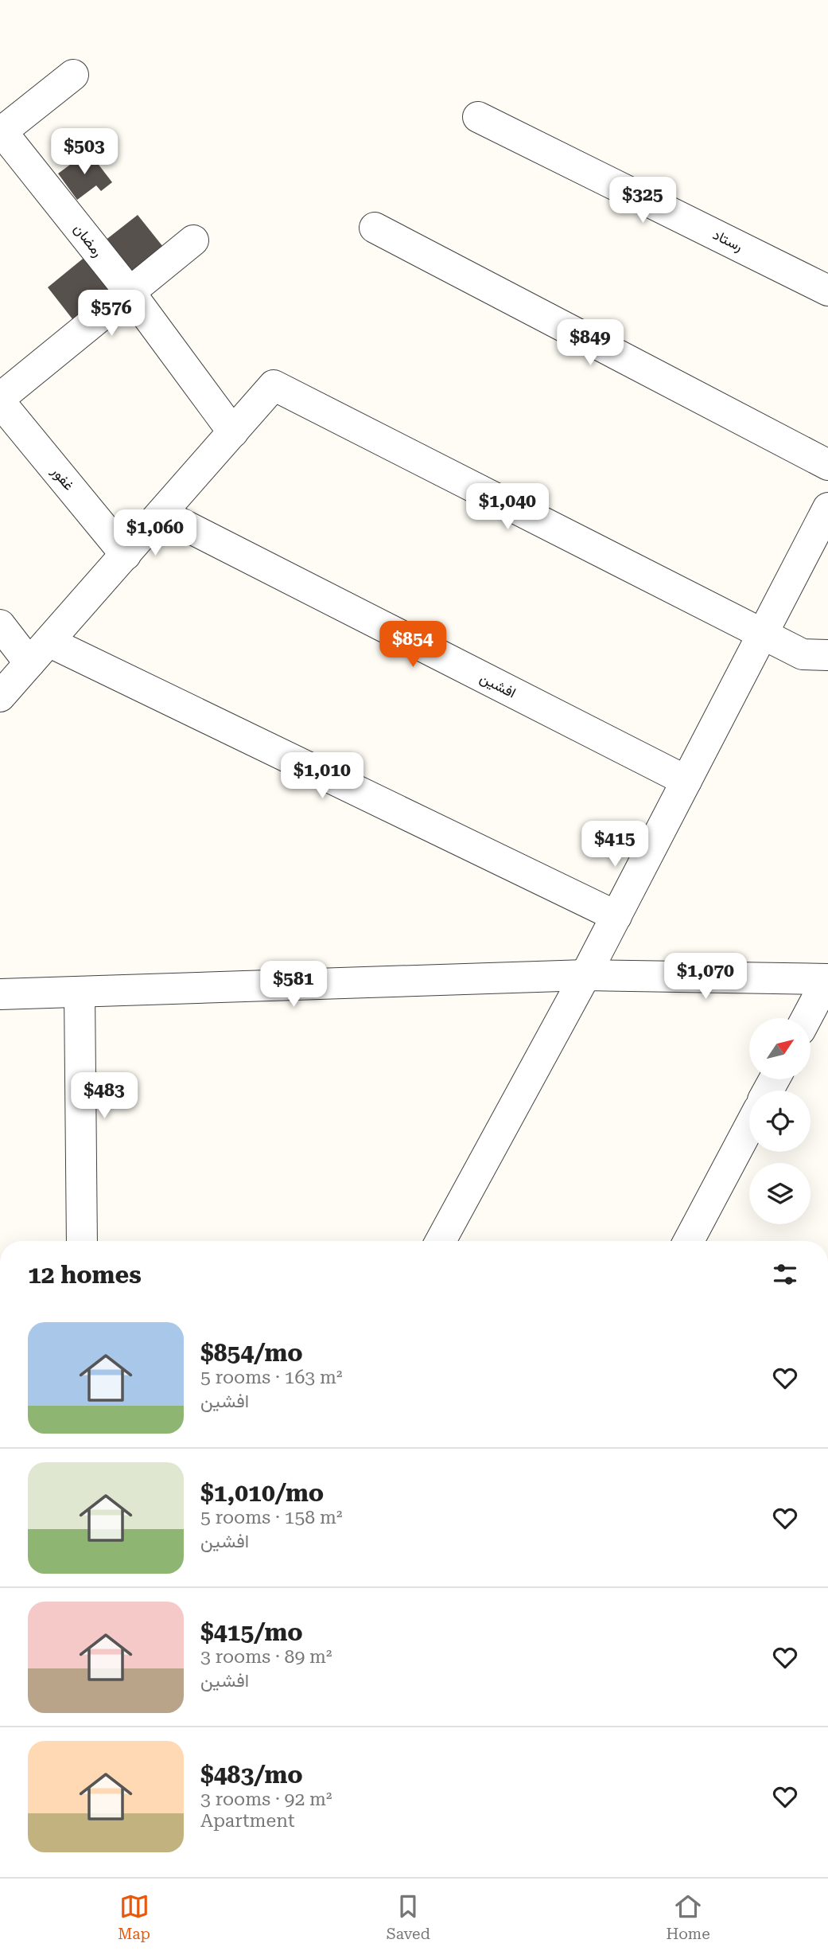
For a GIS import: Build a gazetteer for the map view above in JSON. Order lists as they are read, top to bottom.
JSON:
{
  "streets": {
    "street": [
      "رمضان",
      "رستاد",
      "غفور",
      "افشین"
    ]
  },
  "north": "top right",
  "page": {
    "price": [
      "$503",
      "$325",
      "$576",
      "$849",
      "$1,040",
      "$1,060",
      "$854",
      "$1,010",
      "$415",
      "$1,070",
      "$581",
      "$483"
    ],
    "heading": "12 homes",
    "list": [
      {
        "name": "$854/mo",
        "note": "5 rooms · 163 m² · افشین"
      },
      {
        "name": "$1,010/mo",
        "note": "5 rooms · 158 m² · افشین"
      },
      {
        "name": "$415/mo",
        "note": "3 rooms · 89 m² · افشین"
      },
      {
        "name": "$483/mo",
        "note": "3 rooms · 92 m² · Apartment"
      }
    ],
    "tabs": ["Map", "Saved", "Home"]
  }
}
